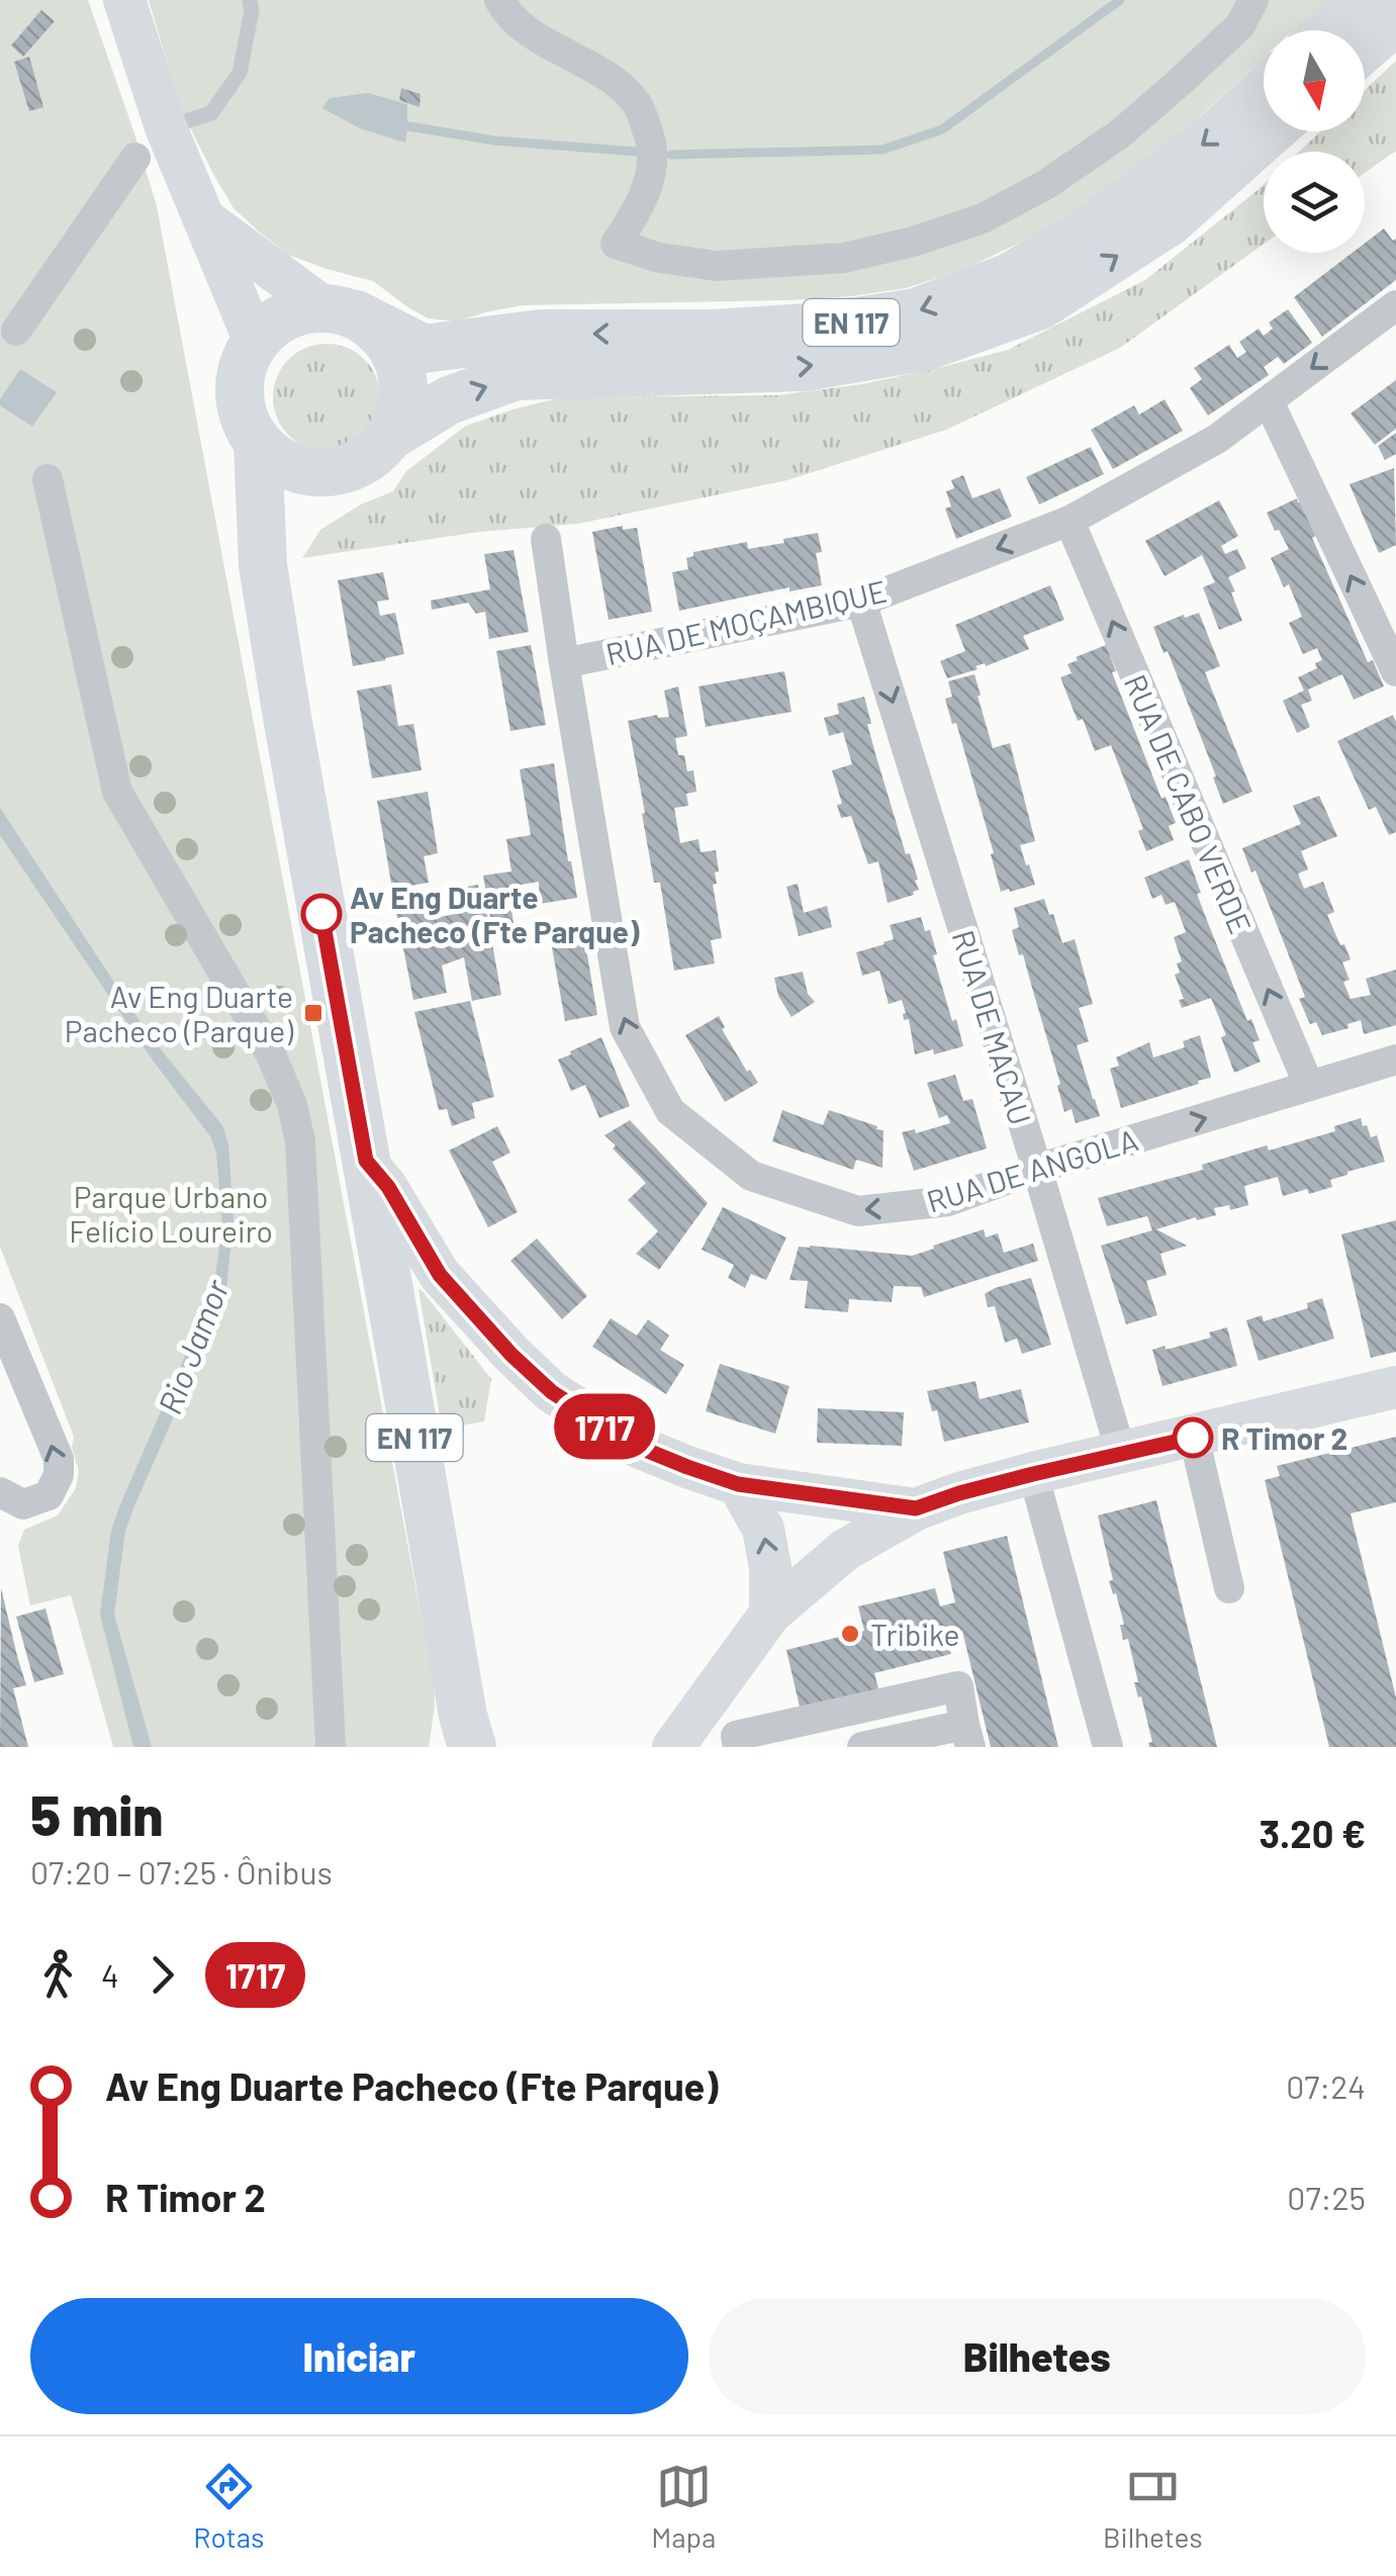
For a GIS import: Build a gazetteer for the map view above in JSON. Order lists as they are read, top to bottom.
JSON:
{
  "streets": {
    "main road": ["EN 117"],
    "street": [
      "RUA DE MOÇAMBIQUE",
      "RUA DE CABO VERDE",
      "RUA DE MACAU",
      "RUA DE ANGOLA"
    ]
  },
  "crossings": [
    ["RUA DE MOÇAMBIQUE", "RUA DE CABO VERDE"],
    ["RUA DE MOÇAMBIQUE", "RUA DE MACAU"],
    ["RUA DE MOÇAMBIQUE", "RUA DE ANGOLA"],
    ["RUA DE CABO VERDE", "RUA DE ANGOLA"],
    ["RUA DE MACAU", "RUA DE ANGOLA"]
  ],
  "one_way": ["RUA DE MOÇAMBIQUE", "RUA DE MACAU"],
  "water": ["Rio Jamor"],
  "parks": ["Parque Urbano Felício Loureiro"],
  "places": {
    "other": ["Av Eng Duarte Pacheco (Fte Parque)", "R Timor 2", "Tribike"],
    "transit": ["Av Eng Duarte Pacheco (Parque)"]
  },
  "lines": ["bus line 1717"],
  "north": "bottom",
  "page": {
    "on_map": "1717",
    "heading": ["5 min", "07:20 – 07:25 · Ônibus", "3.20 €"],
    "legs": ["4", "1717"],
    "list": [
      {
        "name": "Av Eng Duarte Pacheco (Fte Parque)",
        "value": "07:24"
      },
      {
        "name": "R Timor 2",
        "value": "07:25"
      }
    ],
    "buttons": ["Iniciar", "Bilhetes"],
    "tabs": ["Rotas", "Mapa", "Bilhetes"]
  }
}
